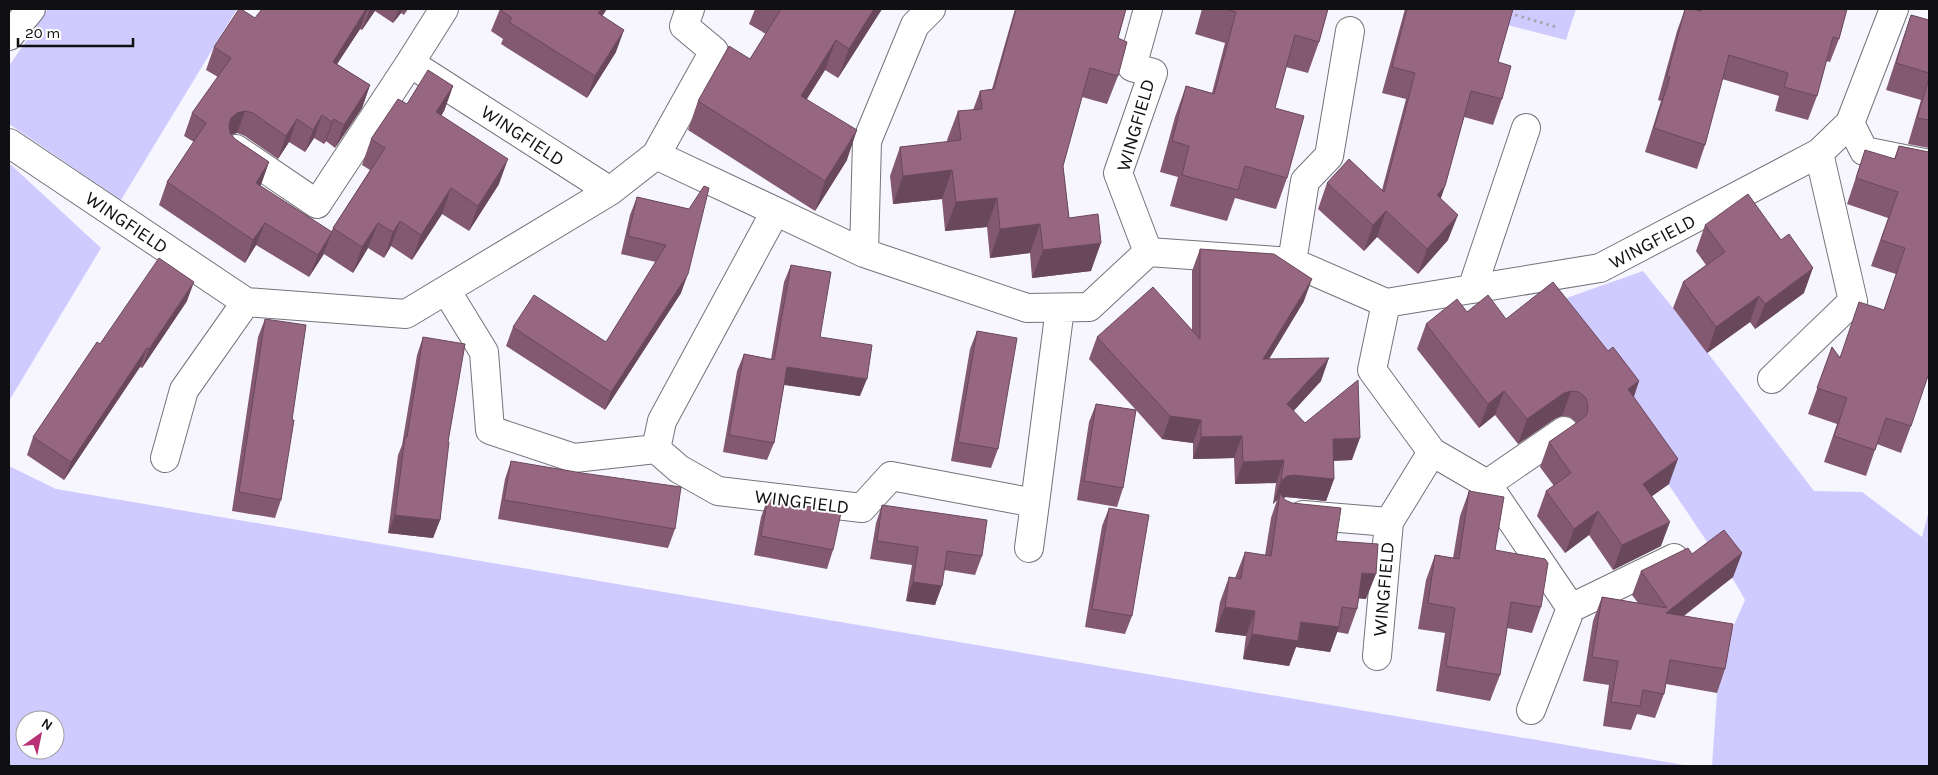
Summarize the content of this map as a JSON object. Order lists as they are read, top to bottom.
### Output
{
  "streets": {
    "street": ["WINGFIELD"]
  },
  "scale_bar": "20 m",
  "north": "top right"
}
